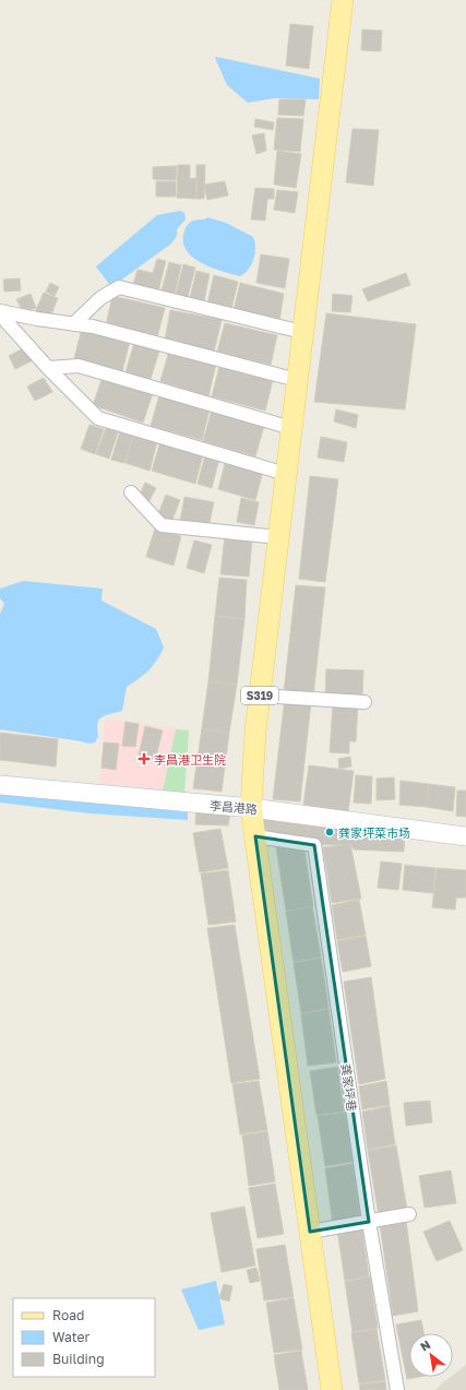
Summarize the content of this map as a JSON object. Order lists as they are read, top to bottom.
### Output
{
  "streets": {
    "main road": ["S319"],
    "street": ["李昌港路", "龚家坪巷"]
  },
  "crossings": [
    ["S319", "李昌港路"],
    ["S319", "龚家坪巷"]
  ],
  "places": {
    "health": ["李昌港卫生院"],
    "other": ["龚家坪菜市场"]
  },
  "legend": ["Road", "Water", "Building"],
  "north": "top left"
}
